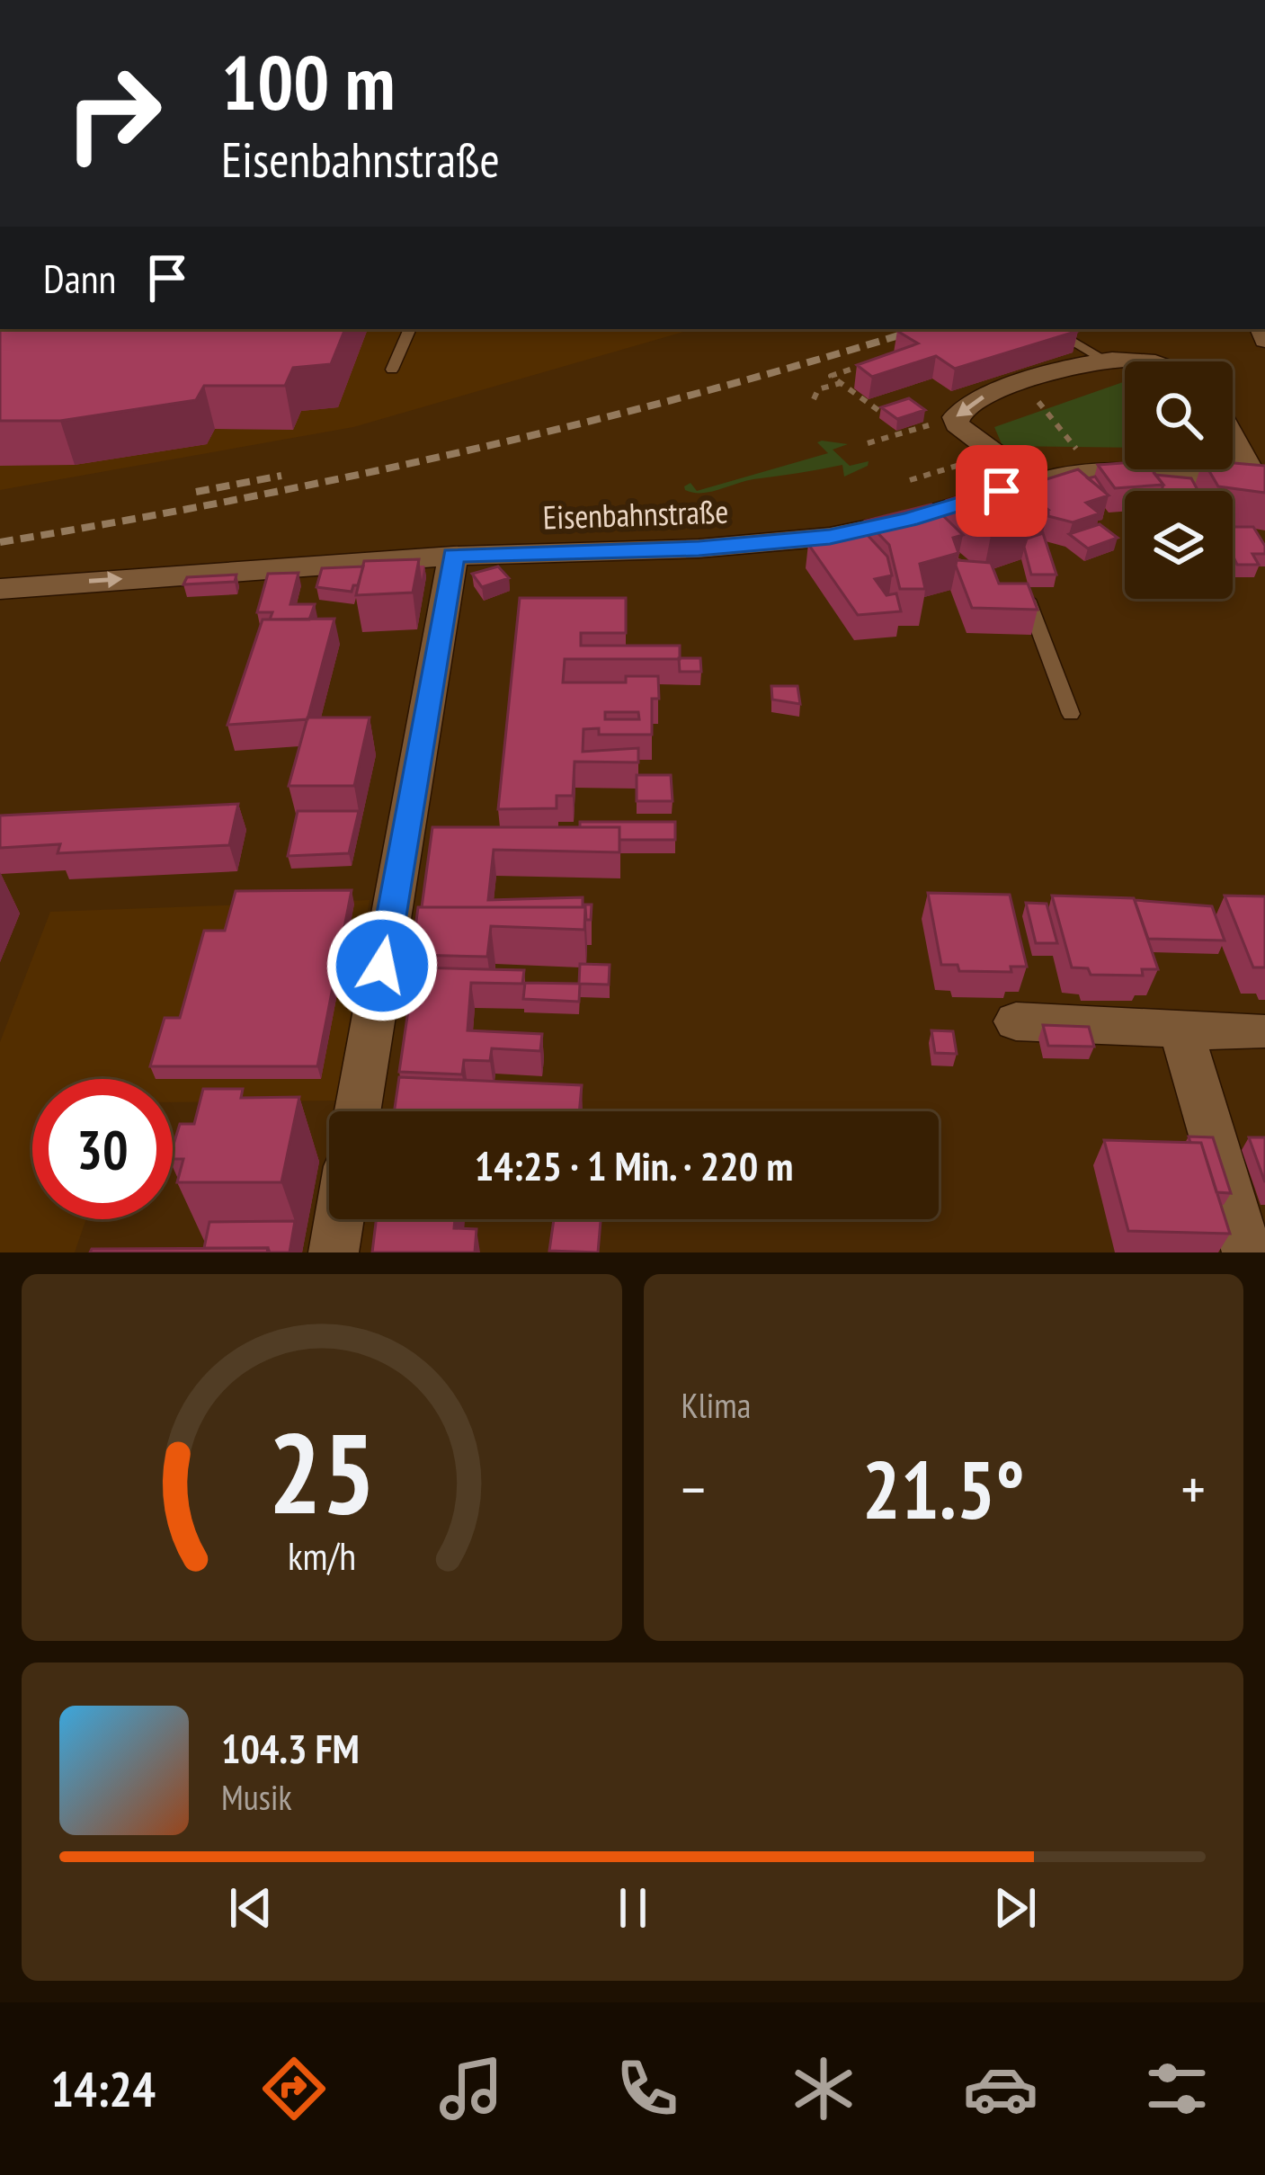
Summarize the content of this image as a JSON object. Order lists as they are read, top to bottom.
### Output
{
  "streets": {
    "street": ["Eisenbahnstraße"]
  },
  "one_way": ["Eisenbahnstraße"],
  "page": {
    "turn": ["100 m", "Eisenbahnstraße"],
    "then": "Dann",
    "limit": "30",
    "trip": "14:25 · 1 Min. · 220 m",
    "tile": "Klima",
    "heat": ["−", "21.5°", "+"],
    "song": ["104.3 FM", "Musik"],
    "tabs": "14:24",
    "gauge": ["25", "km/h"]
  }
}
